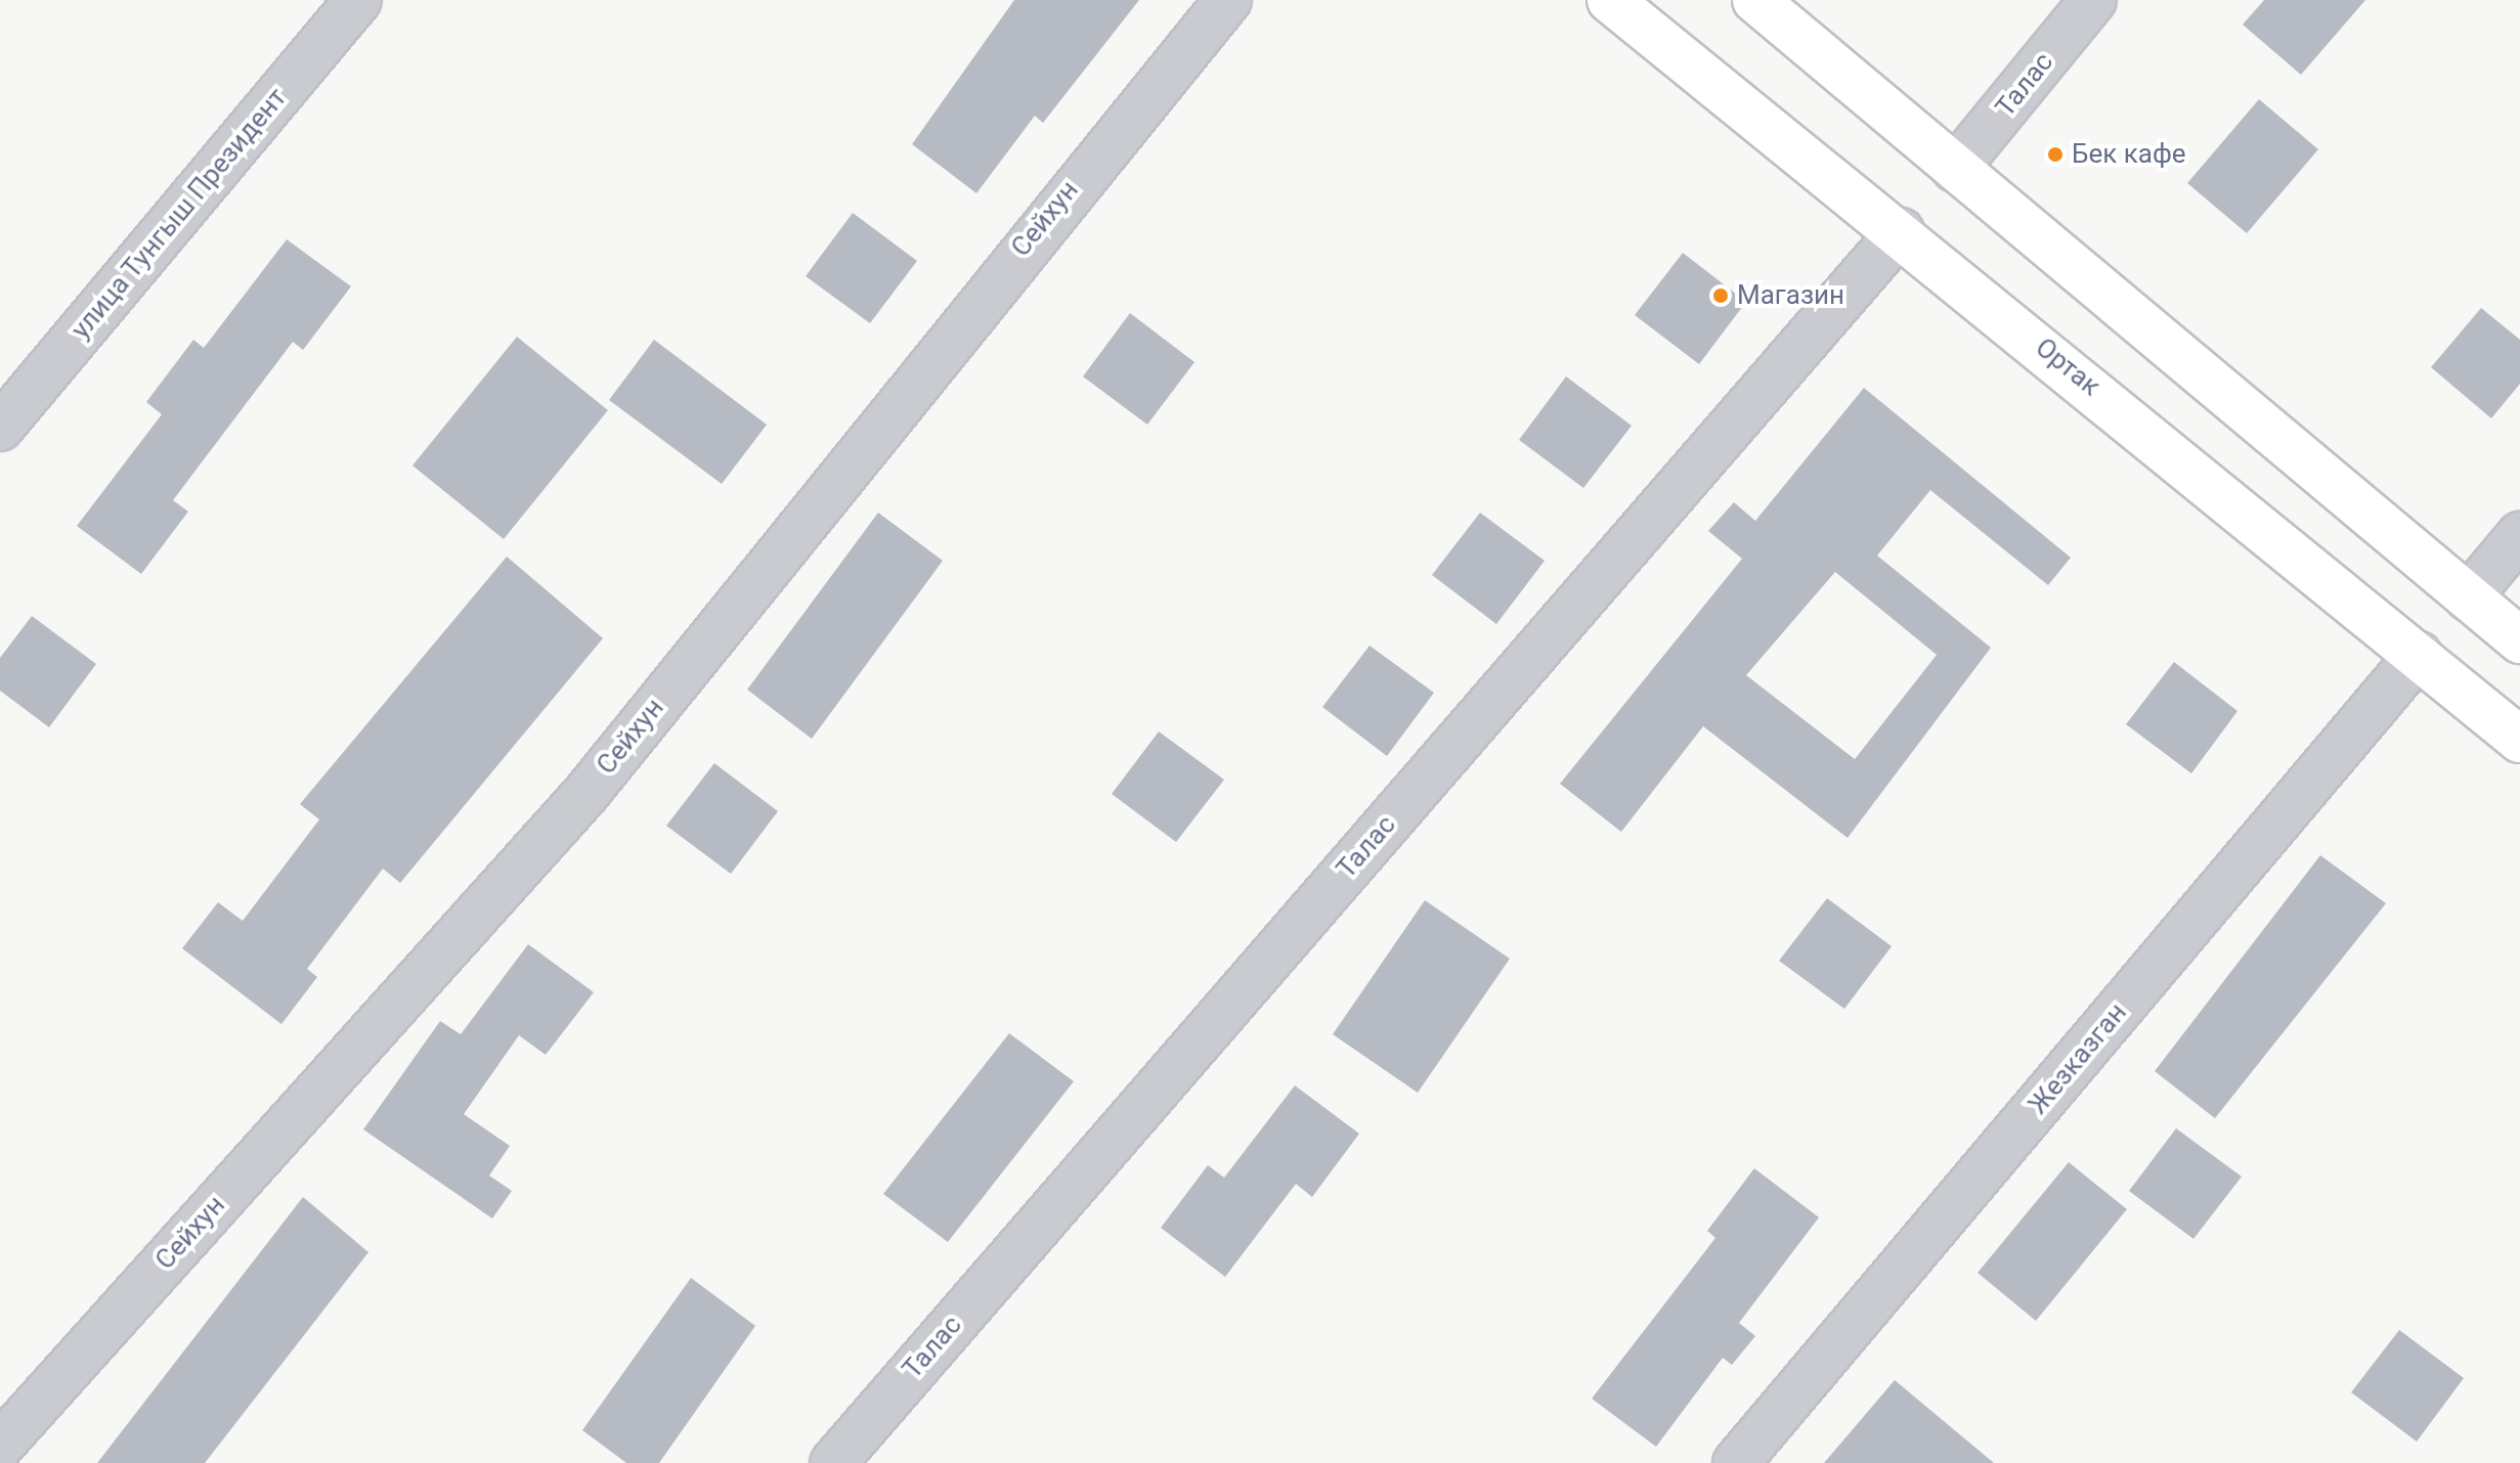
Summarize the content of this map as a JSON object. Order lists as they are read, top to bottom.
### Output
{
  "streets": {
    "street": [
      "Талас",
      "улица Тунгыш Президент",
      "Сейхун",
      "Ортак",
      "Жезказган"
    ]
  },
  "crossings": [
    ["Талас", "Ортак"],
    ["Ортак", "Жезказган"]
  ],
  "places": ["Бек кафе", "Магазин"]
}
